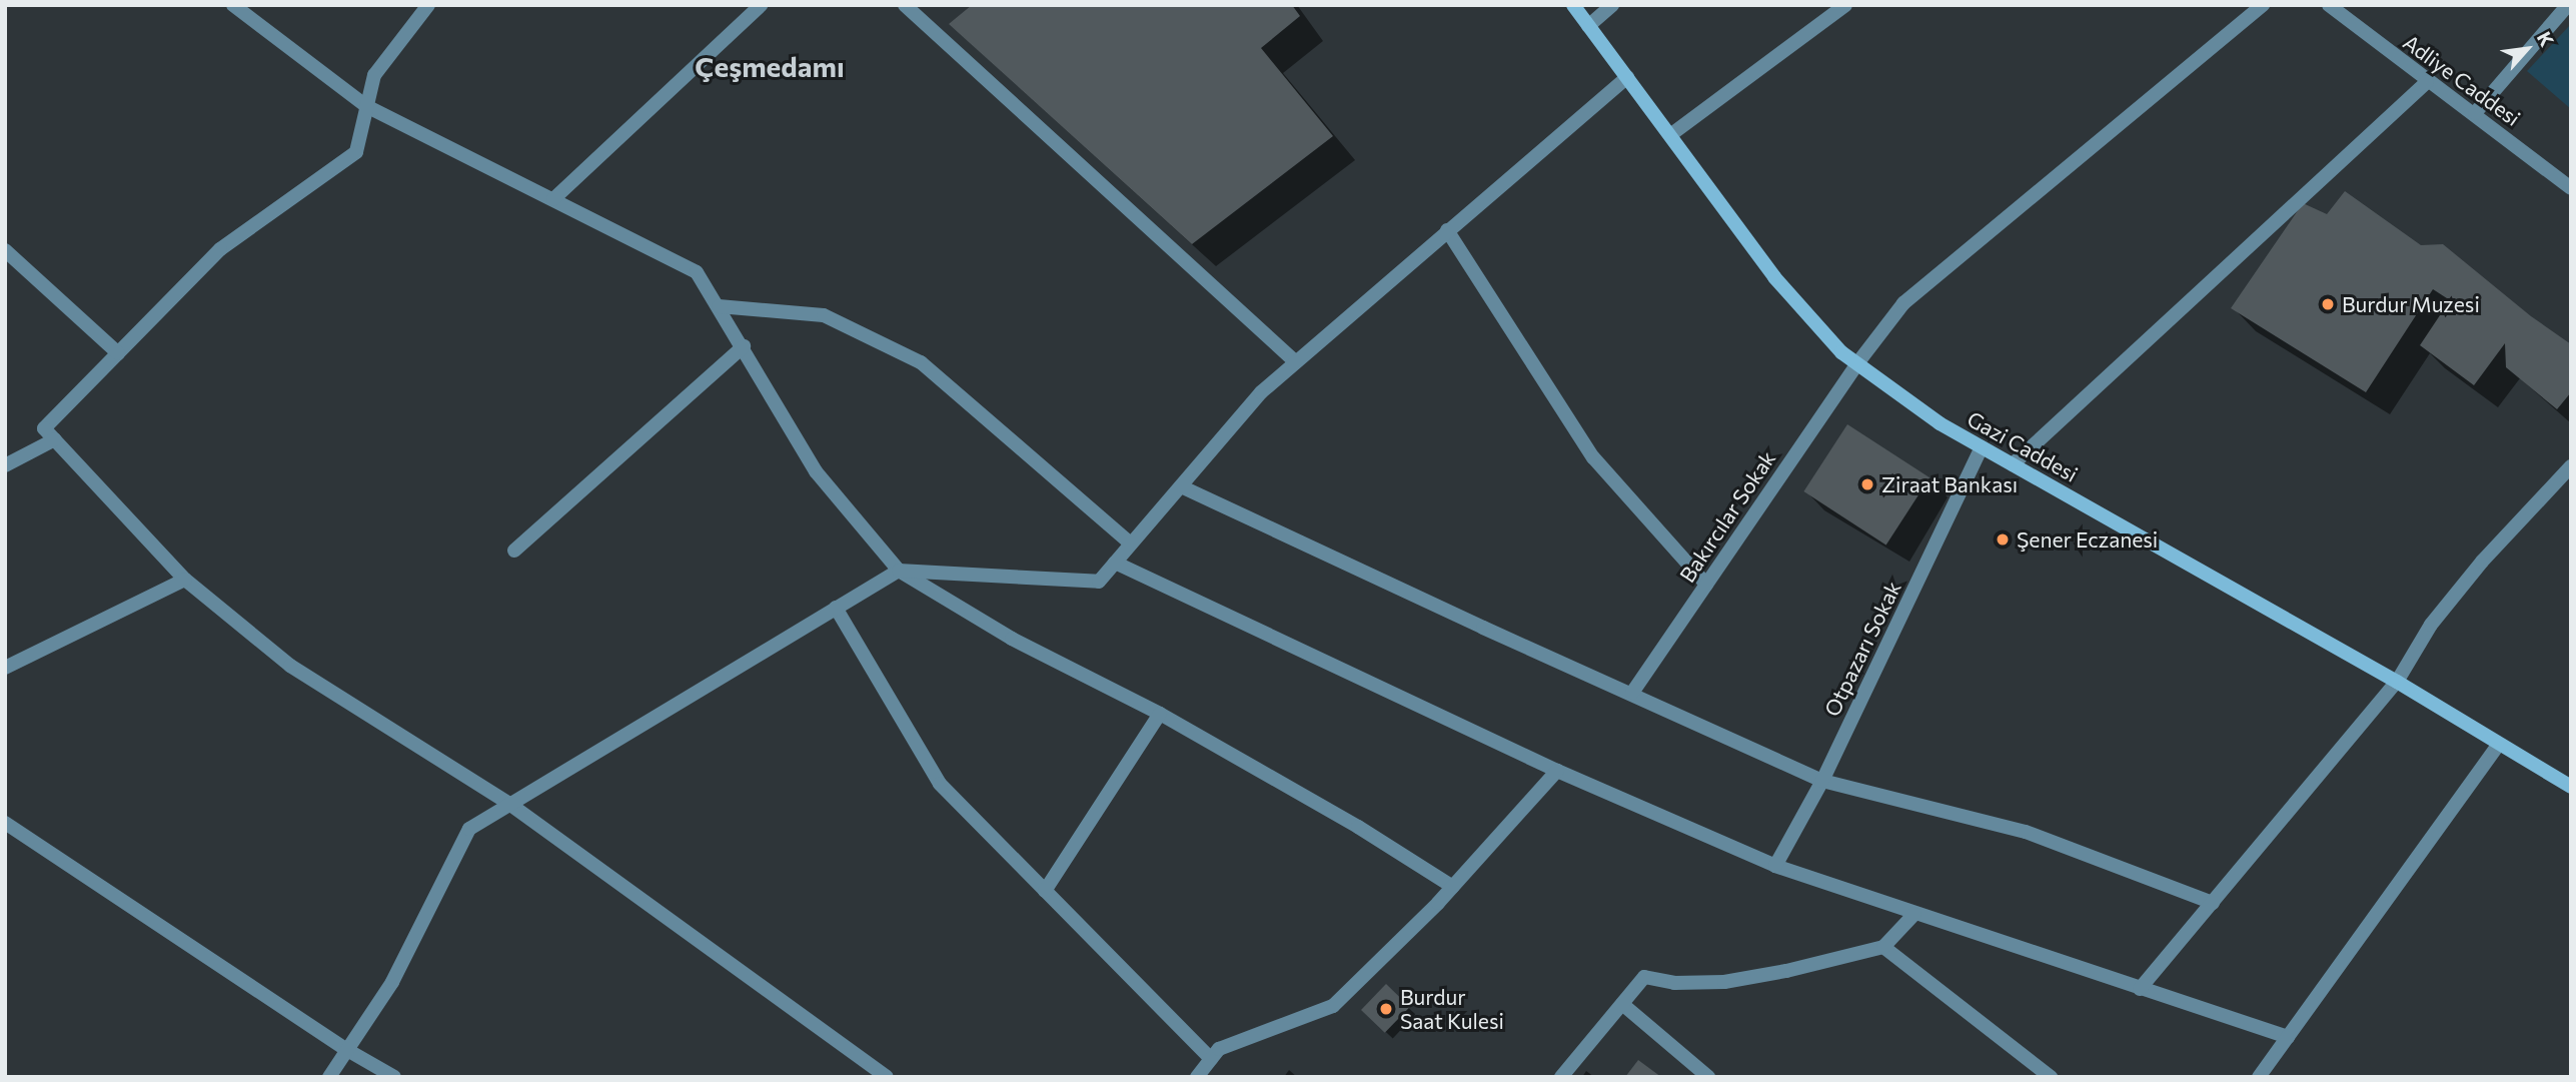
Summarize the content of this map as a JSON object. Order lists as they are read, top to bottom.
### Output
{
  "streets": {
    "main road": ["Gazi Caddesi"],
    "street": ["Adliye Caddesi", "Bakırcılar Sokak", "Otpazarı Sokak"]
  },
  "crossings": [
    ["Gazi Caddesi", "Bakırcılar Sokak"],
    ["Gazi Caddesi", "Otpazarı Sokak"]
  ],
  "districts": ["Çeşmedamı"],
  "places": [
    "Burdur Muzesi",
    "Ziraat Bankası",
    "Şener Eczanesi",
    "Burdur Saat Kulesi"
  ],
  "north": "top right"
}
